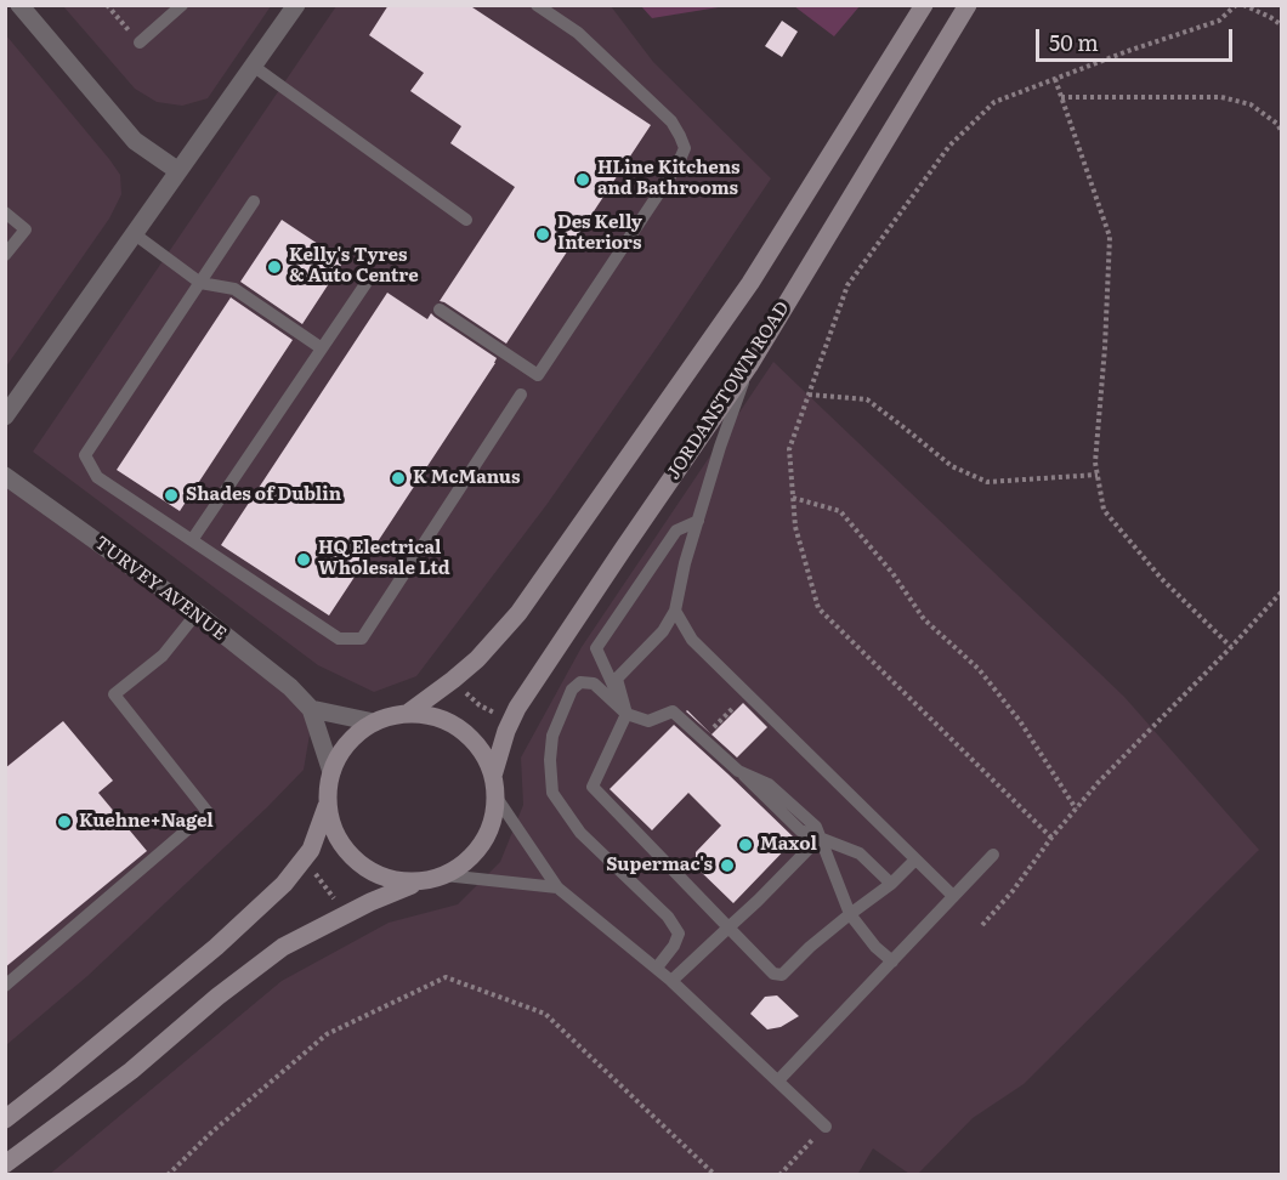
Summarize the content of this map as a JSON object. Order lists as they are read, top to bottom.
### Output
{
  "streets": {
    "main road": ["JORDANSTOWN ROAD"],
    "street": ["TURVEY AVENUE"]
  },
  "crossings": [
    ["JORDANSTOWN ROAD", "TURVEY AVENUE"]
  ],
  "places": [
    "HLine Kitchens and Bathrooms",
    "Des Kelly Interiors",
    "Kelly's Tyres & Auto Centre",
    "K McManus",
    "Shades of Dublin",
    "HQ Electrical Wholesale Ltd",
    "Kuehne+Nagel",
    "Maxol",
    "Supermac's"
  ],
  "scale_bar": "50 m"
}
